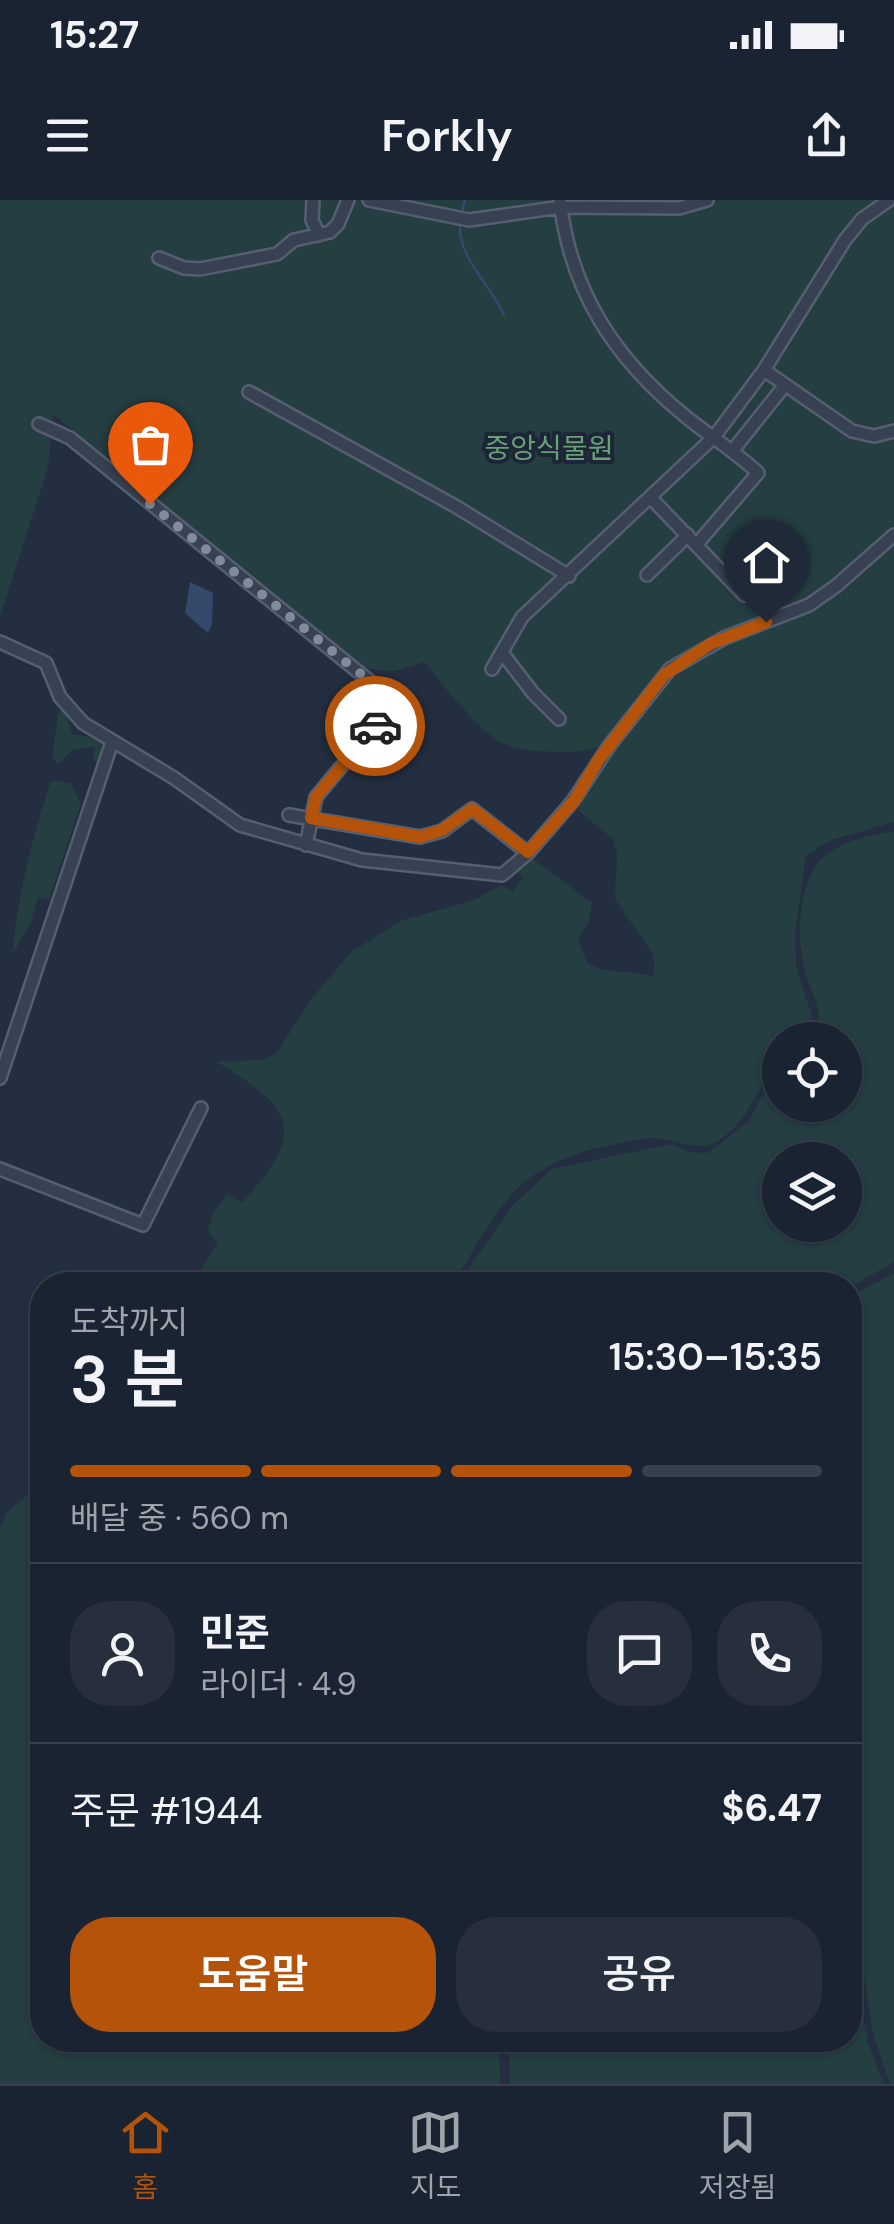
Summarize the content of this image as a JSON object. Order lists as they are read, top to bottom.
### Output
{
  "parks": ["중앙식물원"],
  "page": {
    "status": "15:27",
    "header": "Forkly",
    "heading": ["3 분", "도착까지", "15:30–15:35"],
    "panel": [
      "민준",
      "라이더 · 4.9",
      "주문 #1944",
      "$6.47"
    ],
    "bar": "배달 중 · 560 m",
    "buttons": ["도움말", "공유"],
    "tabs": ["홈", "지도", "저장됨"]
  }
}
